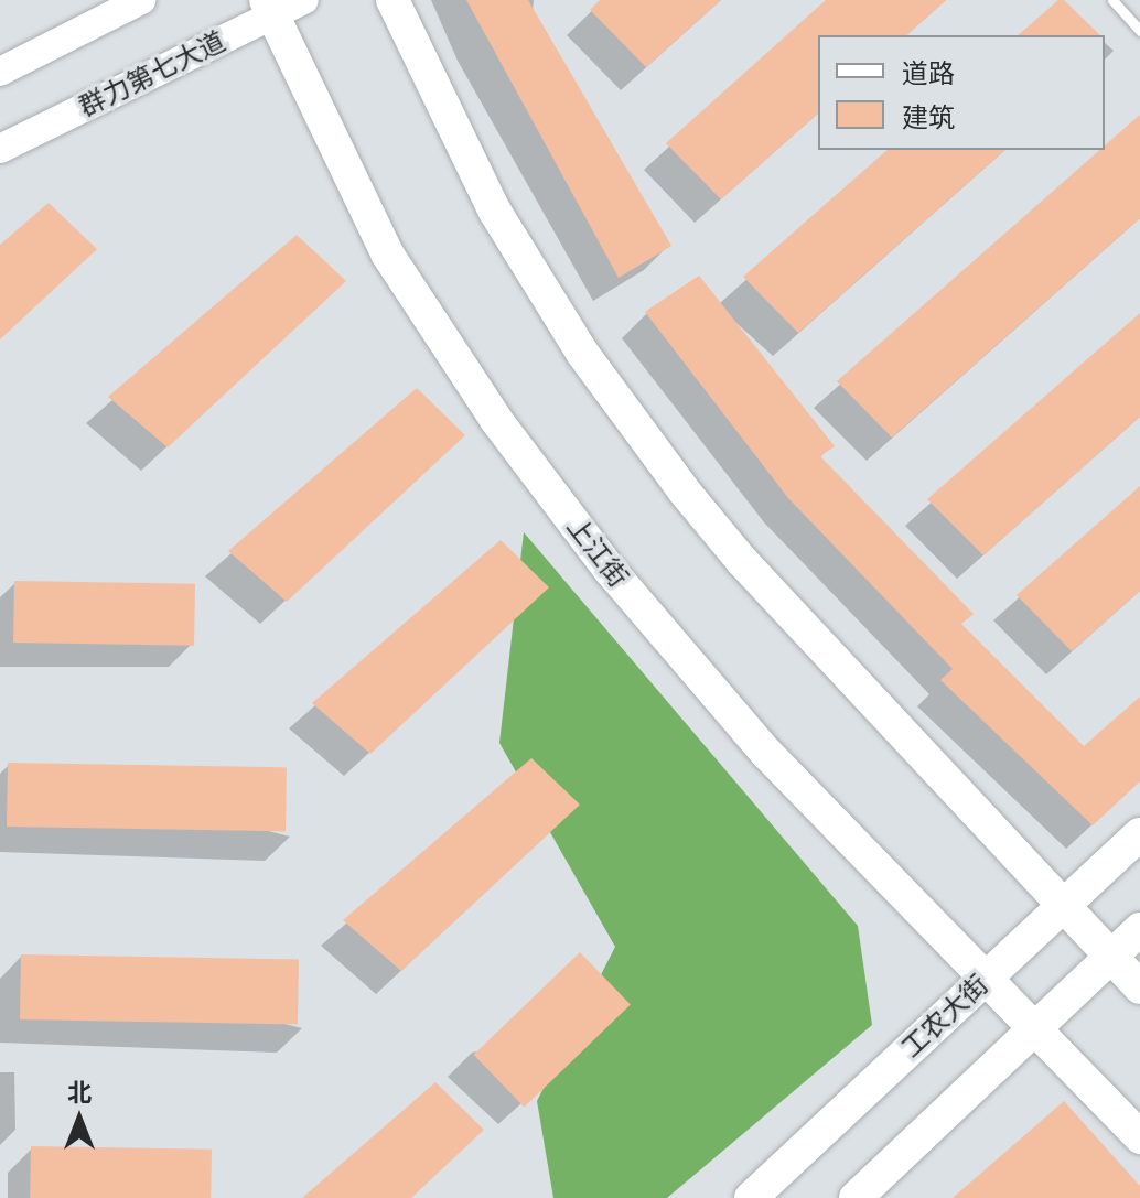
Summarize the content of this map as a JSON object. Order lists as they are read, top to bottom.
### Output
{
  "streets": {
    "main road": ["群力第七大道", "上江街", "工农大街"]
  },
  "crossings": [
    ["群力第七大道", "上江街"],
    ["上江街", "工农大街"]
  ],
  "legend": ["道路", "建筑"],
  "north": "top"
}
